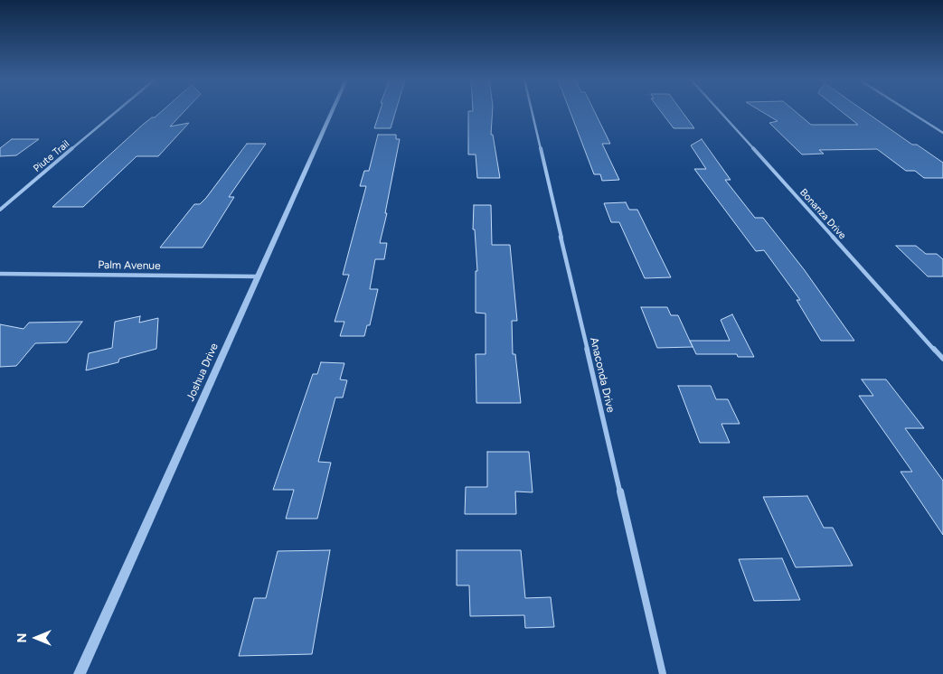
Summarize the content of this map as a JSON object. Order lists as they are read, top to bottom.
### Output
{
  "streets": {
    "street": [
      "Piute Trail",
      "Bonanza Drive",
      "Palm Avenue",
      "Joshua Drive",
      "Anaconda Drive"
    ]
  },
  "crossings": [
    ["Palm Avenue", "Joshua Drive"]
  ],
  "north": "left"
}
